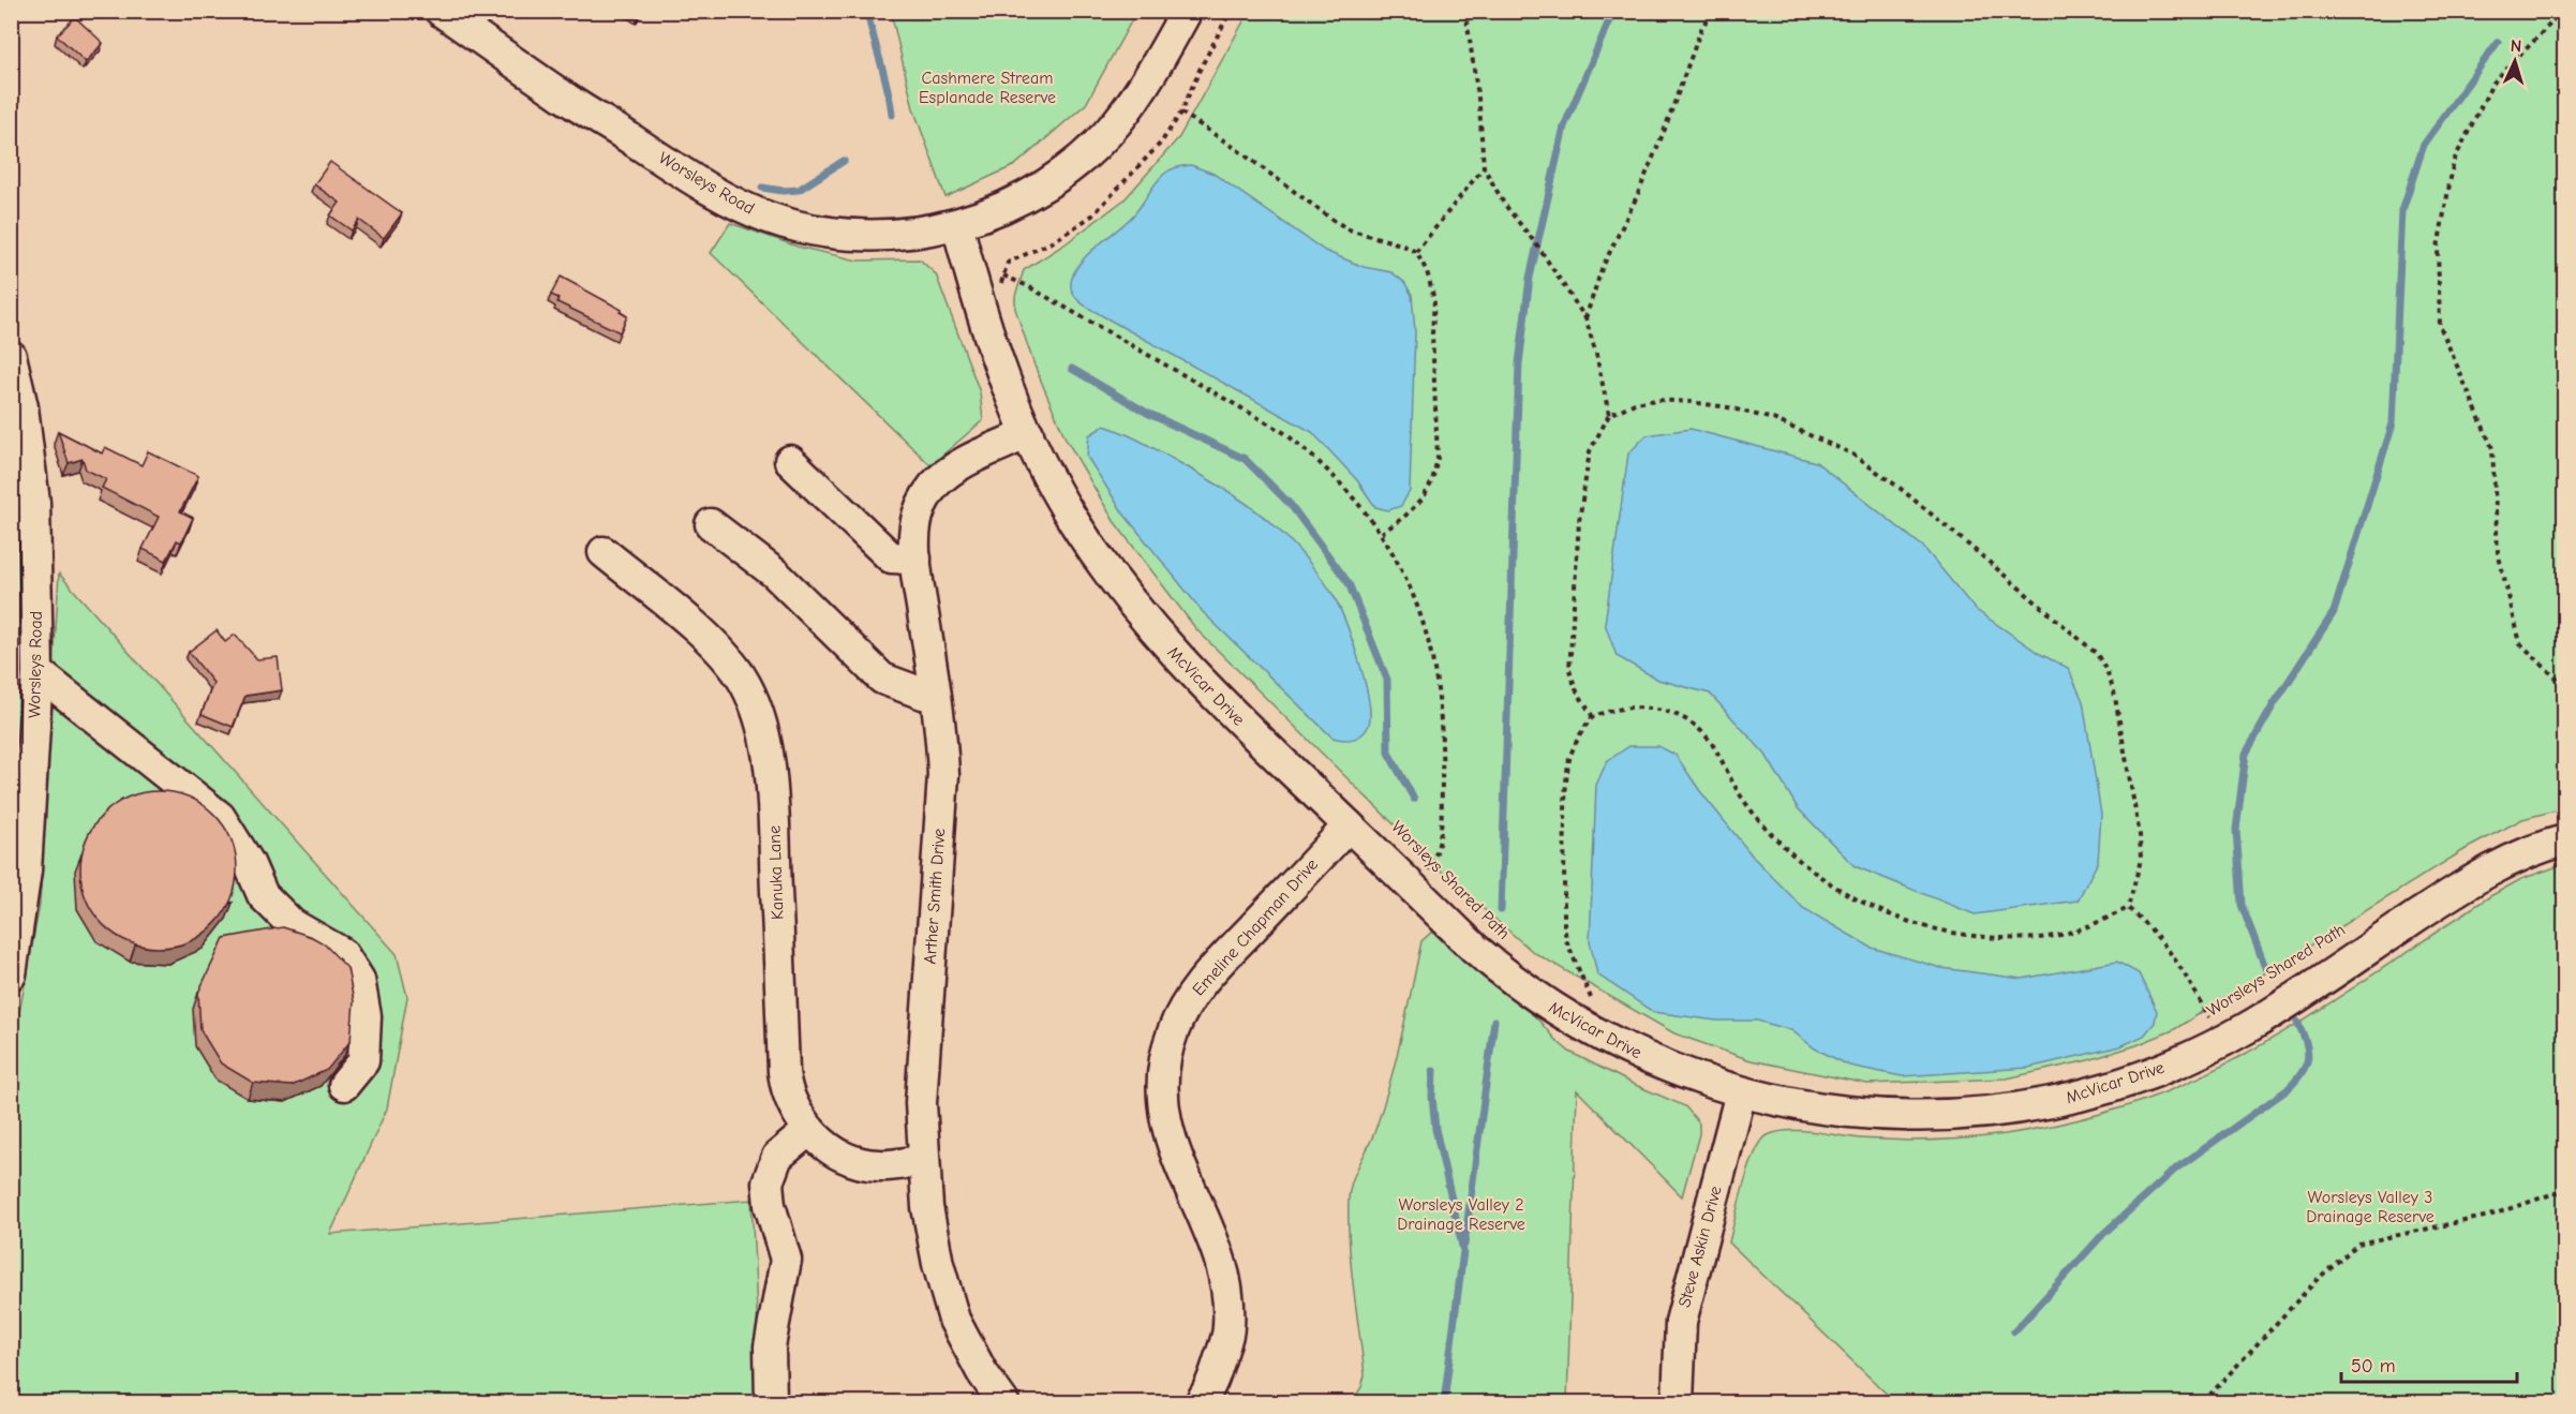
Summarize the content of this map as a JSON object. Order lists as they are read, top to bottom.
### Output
{
  "streets": {
    "street": [
      "Worsleys Road",
      "McVicar Drive",
      "Kanuka Lane",
      "Arther Smith Drive",
      "Emeline Chapman Drive",
      "Steve Askin Drive"
    ],
    "path": ["Worsleys Shared Path"]
  },
  "crossings": [
    ["Worsleys Road", "McVicar Drive"],
    ["McVicar Drive", "Arther Smith Drive"],
    ["McVicar Drive", "Emeline Chapman Drive"],
    ["McVicar Drive", "Steve Askin Drive"],
    ["Kanuka Lane", "Arther Smith Drive"]
  ],
  "parks": ["Cashmere Stream Esplanade Reserve", "Worsleys Valley 3 Drainage Reserve", "Worsleys Valley 2 Drainage Reserve"],
  "scale_bar": "50 m",
  "north": "top"
}
